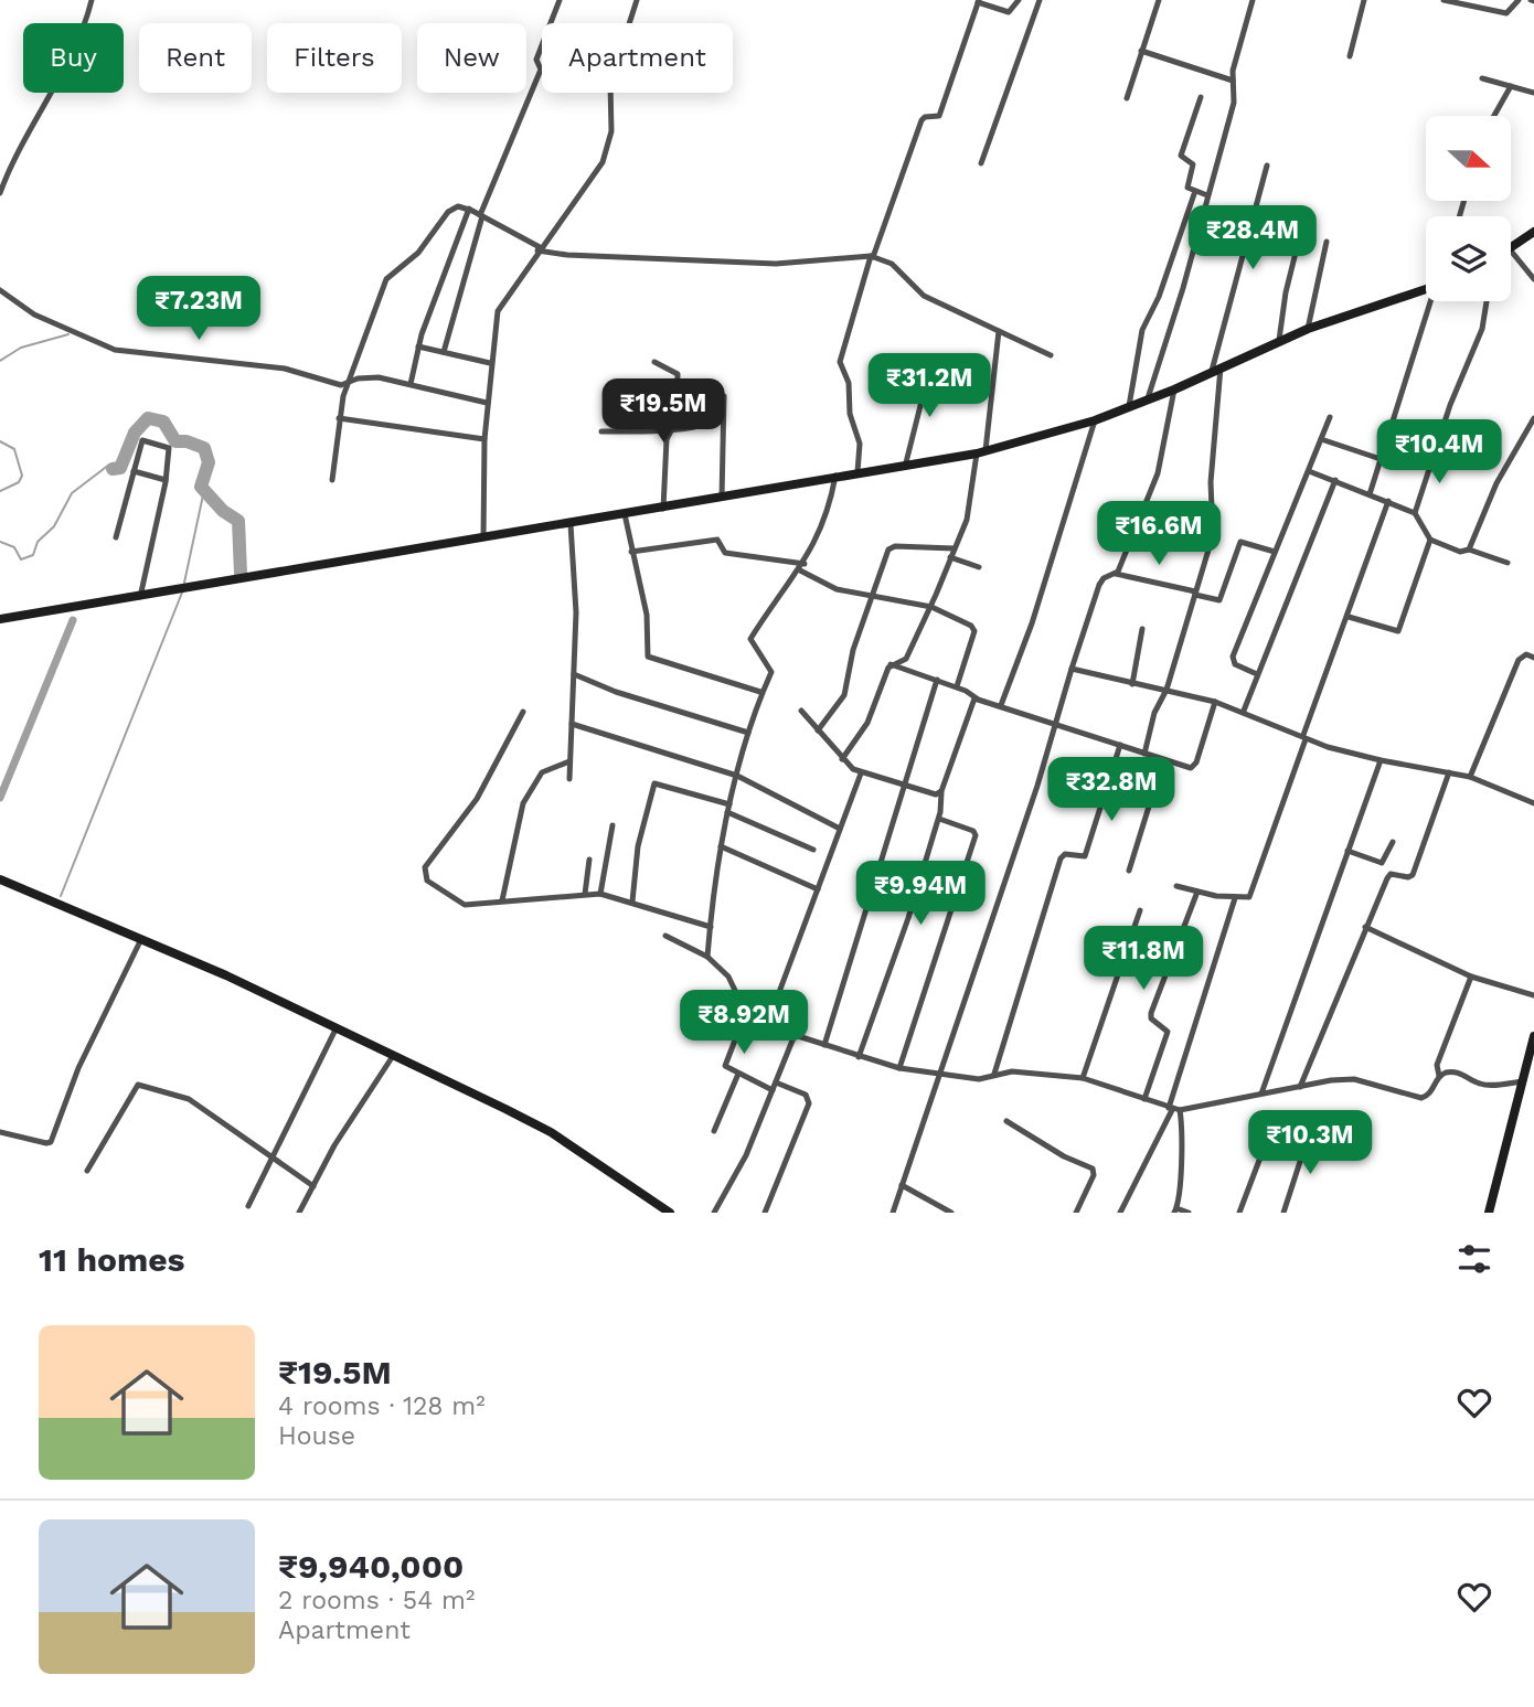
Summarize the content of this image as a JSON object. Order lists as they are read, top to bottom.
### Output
{
  "north": "right",
  "page": {
    "chip": [
      "Buy",
      "Rent",
      "Filters",
      "New",
      "Apartment"
    ],
    "price": [
      "₹28.4M",
      "₹7.23M",
      "₹31.2M",
      "₹19.5M",
      "₹10.4M",
      "₹16.6M",
      "₹32.8M",
      "₹9.94M",
      "₹11.8M",
      "₹8.92M",
      "₹10.3M"
    ],
    "heading": "11 homes",
    "list": [
      {
        "name": "₹19.5M",
        "note": "4 rooms · 128 m² · House"
      },
      {
        "name": "₹9,940,000",
        "note": "2 rooms · 54 m² · Apartment"
      }
    ]
  }
}
